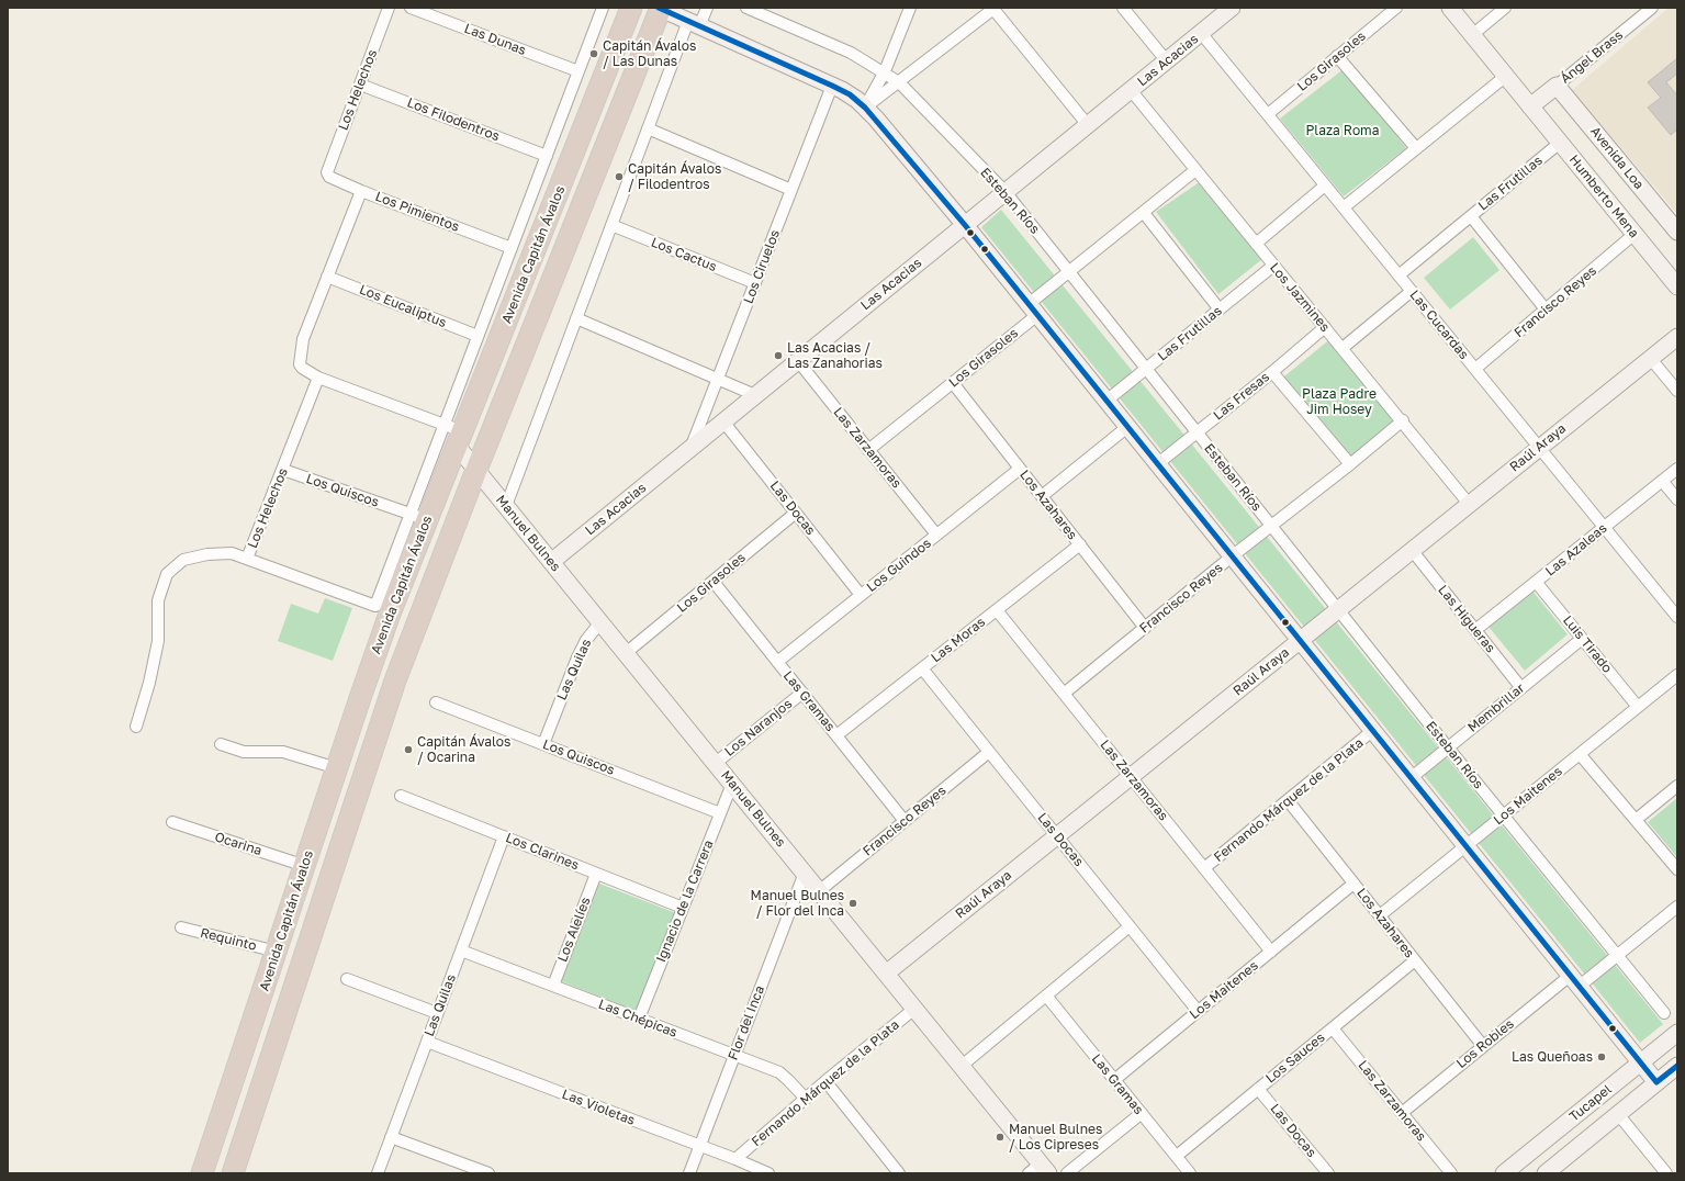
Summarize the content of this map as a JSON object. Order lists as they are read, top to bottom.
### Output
{
  "streets": {
    "highway": ["Avenida Capitán Ávalos"],
    "street": [
      "Las Dunas",
      "Ángel Brass",
      "Las Acacias",
      "Los Girasoles",
      "Los Helechos",
      "Los Filodentros",
      "Avenida Loa",
      "Las Frutillas",
      "Humberto Mena",
      "Esteban Ríos",
      "Los Pimientos",
      "Los Cactus",
      "Los Ciruelos",
      "Los Jazmines",
      "Francisco Reyes",
      "Los Eucaliptus",
      "Las Cucardas",
      "Las Fresas",
      "Las Zarzamoras",
      "Raúl Araya",
      "Los Quiscos",
      "Los Azahares",
      "Las Docas",
      "Manuel Bulnes",
      "Las Azaleas",
      "Los Guindos",
      "Las Higueras",
      "Las Moras",
      "Luis Tirado",
      "Las Quilas",
      "Las Gramas",
      "Membrillar",
      "Los Naranjos",
      "Los Maitenes",
      "Fernando Márquez de la Plata",
      "Ocarina",
      "Los Clarines",
      "Ignacio de la Carrera",
      "Los Alelíes",
      "Requinto",
      "Las Chépicas",
      "Flor del Inca",
      "Los Robles",
      "Los Sauces",
      "Tucapel",
      "Las Violetas"
    ]
  },
  "crossings": [
    ["Las Dunas", "Avenida Capitán Ávalos"],
    ["Ángel Brass", "Avenida Loa"],
    ["Ángel Brass", "Humberto Mena"],
    ["Las Acacias", "Esteban Ríos"],
    ["Las Acacias", "Los Ciruelos"],
    ["Las Acacias", "Los Jazmines"],
    ["Las Acacias", "Las Cucardas"],
    ["Las Acacias", "Las Zarzamoras"],
    ["Las Acacias", "Las Docas"],
    ["Las Acacias", "Manuel Bulnes"],
    ["Los Girasoles", "Esteban Ríos"],
    ["Los Girasoles", "Los Jazmines"],
    ["Los Girasoles", "Las Cucardas"],
    ["Los Girasoles", "Las Zarzamoras"],
    ["Los Girasoles", "Los Azahares"],
    ["Los Girasoles", "Las Docas"],
    ["Los Girasoles", "Manuel Bulnes"],
    ["Los Girasoles", "Las Gramas"],
    ["Los Helechos", "Los Filodentros"],
    ["Los Helechos", "Los Pimientos"],
    ["Los Helechos", "Avenida Capitán Ávalos"],
    ["Los Helechos", "Los Quiscos"],
    ["Los Filodentros", "Avenida Capitán Ávalos"],
    ["Las Frutillas", "Humberto Mena"],
    ["Las Frutillas", "Esteban Ríos"],
    ["Las Frutillas", "Los Jazmines"],
    ["Las Frutillas", "Las Cucardas"],
    ["Humberto Mena", "Francisco Reyes"],
    ["Esteban Ríos", "Francisco Reyes"],
    ["Esteban Ríos", "Las Fresas"],
    ["Esteban Ríos", "Raúl Araya"],
    ["Esteban Ríos", "Membrillar"],
    ["Esteban Ríos", "Los Maitenes"],
    ["Esteban Ríos", "Los Robles"],
    ["Los Pimientos", "Avenida Capitán Ávalos"],
    ["Avenida Capitán Ávalos", "Los Eucaliptus"],
    ["Avenida Capitán Ávalos", "Los Quiscos"],
    ["Avenida Capitán Ávalos", "Manuel Bulnes"],
    ["Avenida Capitán Ávalos", "Ocarina"],
    ["Avenida Capitán Ávalos", "Requinto"],
    ["Los Cactus", "Los Ciruelos"],
    ["Los Jazmines", "Francisco Reyes"],
    ["Los Jazmines", "Las Fresas"],
    ["Los Jazmines", "Raúl Araya"],
    ["Francisco Reyes", "Las Cucardas"],
    ["Francisco Reyes", "Las Zarzamoras"],
    ["Francisco Reyes", "Los Azahares"],
    ["Francisco Reyes", "Las Docas"],
    ["Francisco Reyes", "Manuel Bulnes"],
    ["Francisco Reyes", "Las Gramas"],
    ["Las Cucardas", "Raúl Araya"],
    ["Las Cucardas", "Las Azaleas"],
    ["Las Zarzamoras", "Raúl Araya"],
    ["Las Zarzamoras", "Los Guindos"],
    ["Las Zarzamoras", "Las Moras"],
    ["Las Zarzamoras", "Los Maitenes"],
    ["Las Zarzamoras", "Fernando Márquez de la Plata"],
    ["Las Zarzamoras", "Los Robles"],
    ["Las Zarzamoras", "Los Sauces"],
    ["Raúl Araya", "Las Docas"],
    ["Raúl Araya", "Manuel Bulnes"],
    ["Raúl Araya", "Las Higueras"],
    ["Los Quiscos", "Las Quilas"],
    ["Los Quiscos", "Ignacio de la Carrera"],
    ["Los Azahares", "Los Guindos"],
    ["Los Azahares", "Las Moras"],
    ["Los Azahares", "Los Maitenes"],
    ["Los Azahares", "Fernando Márquez de la Plata"],
    ["Los Azahares", "Los Robles"],
    ["Los Azahares", "Los Sauces"],
    ["Las Docas", "Los Guindos"],
    ["Las Docas", "Las Moras"],
    ["Las Docas", "Los Maitenes"],
    ["Las Docas", "Los Sauces"],
    ["Manuel Bulnes", "Las Quilas"],
    ["Manuel Bulnes", "Los Naranjos"],
    ["Manuel Bulnes", "Fernando Márquez de la Plata"],
    ["Manuel Bulnes", "Ignacio de la Carrera"],
    ["Manuel Bulnes", "Flor del Inca"],
    ["Las Azaleas", "Las Higueras"],
    ["Las Azaleas", "Luis Tirado"],
    ["Los Guindos", "Las Gramas"],
    ["Las Higueras", "Membrillar"],
    ["Las Moras", "Las Gramas"],
    ["Luis Tirado", "Membrillar"],
    ["Luis Tirado", "Los Maitenes"],
    ["Las Quilas", "Los Clarines"],
    ["Las Quilas", "Las Chépicas"],
    ["Las Quilas", "Las Violetas"],
    ["Las Gramas", "Los Naranjos"],
    ["Las Gramas", "Los Maitenes"],
    ["Las Gramas", "Los Sauces"],
    ["Fernando Márquez de la Plata", "Las Chépicas"],
    ["Fernando Márquez de la Plata", "Las Violetas"],
    ["Los Clarines", "Ignacio de la Carrera"],
    ["Los Clarines", "Los Alelíes"],
    ["Ignacio de la Carrera", "Las Chépicas"],
    ["Los Alelíes", "Las Chépicas"],
    ["Las Chépicas", "Flor del Inca"],
    ["Flor del Inca", "Las Violetas"]
  ],
  "parks": ["Plaza Roma", "Plaza Padre Jim Hosey"],
  "places": [
    "Capitán Ávalos / Las Dunas",
    "Capitán Ávalos / Filodentros",
    "Las Acacias / Las Zanahorias",
    "Capitán Ávalos / Ocarina",
    "Manuel Bulnes / Flor del Inca",
    "Las Queñoas",
    "Manuel Bulnes / Los Cipreses"
  ]
}
